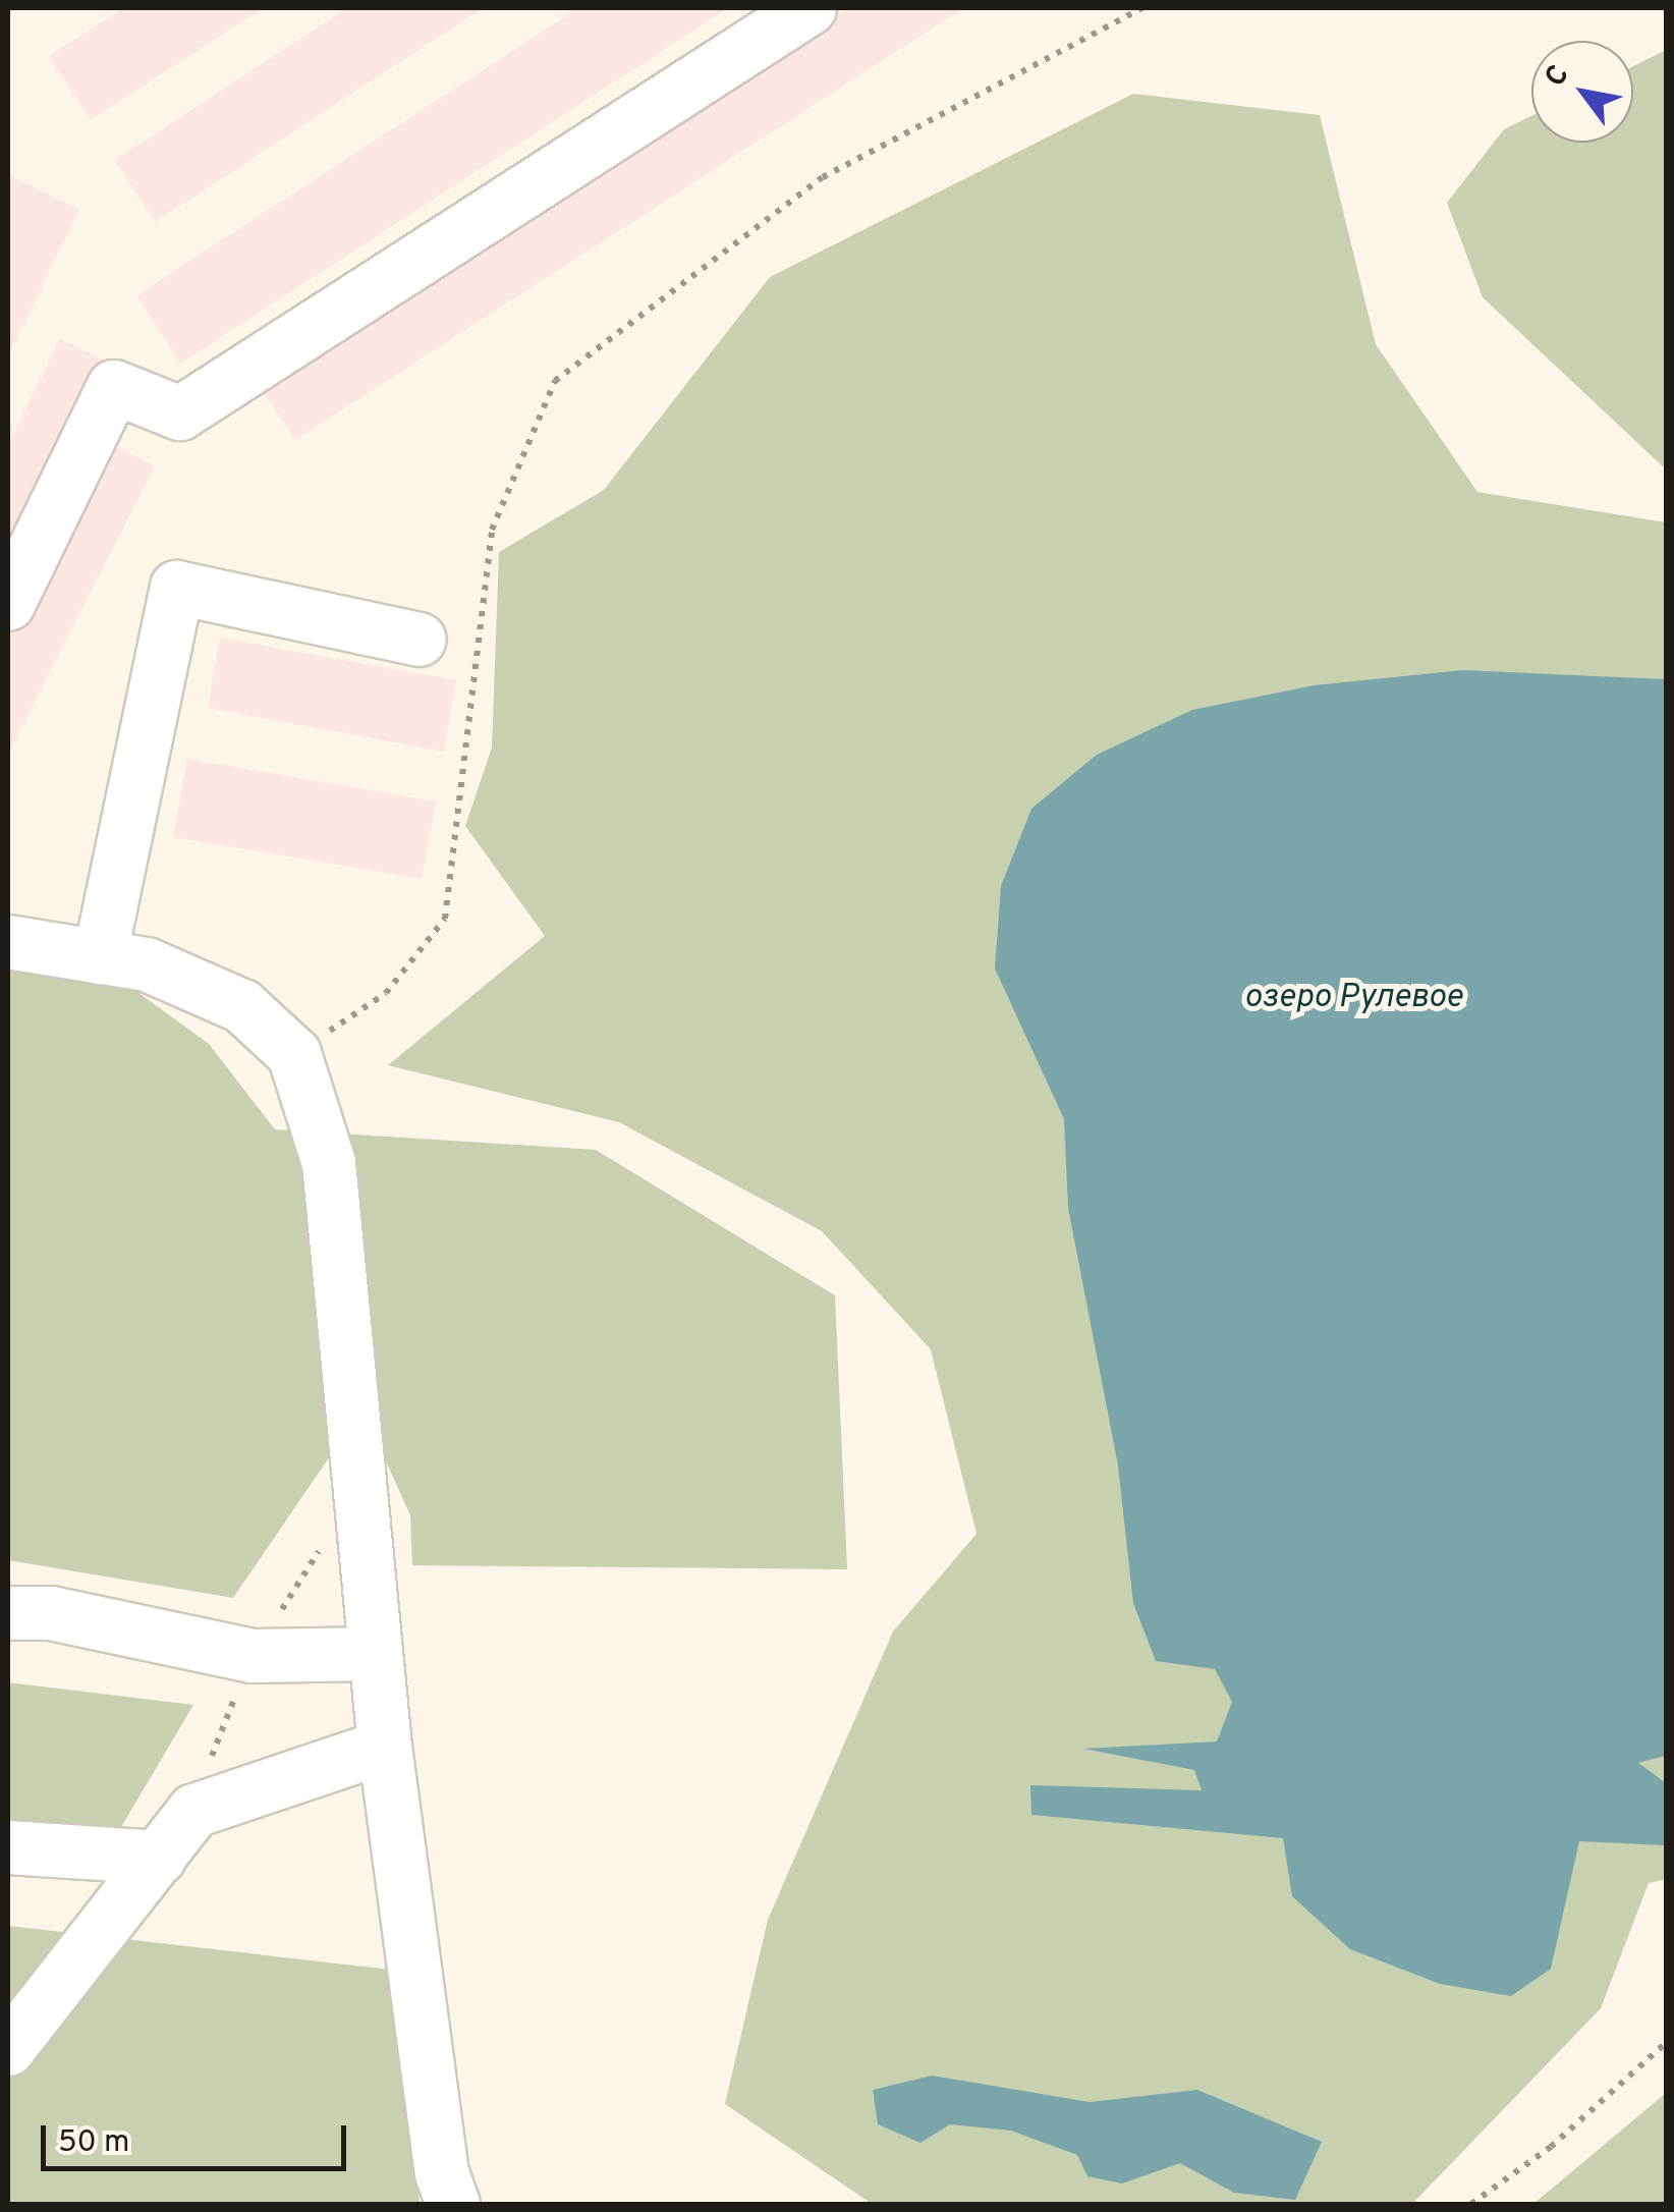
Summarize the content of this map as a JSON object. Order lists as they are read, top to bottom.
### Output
{
  "water": ["озеро Рулевое"],
  "scale_bar": "50 m",
  "north": "top left"
}
